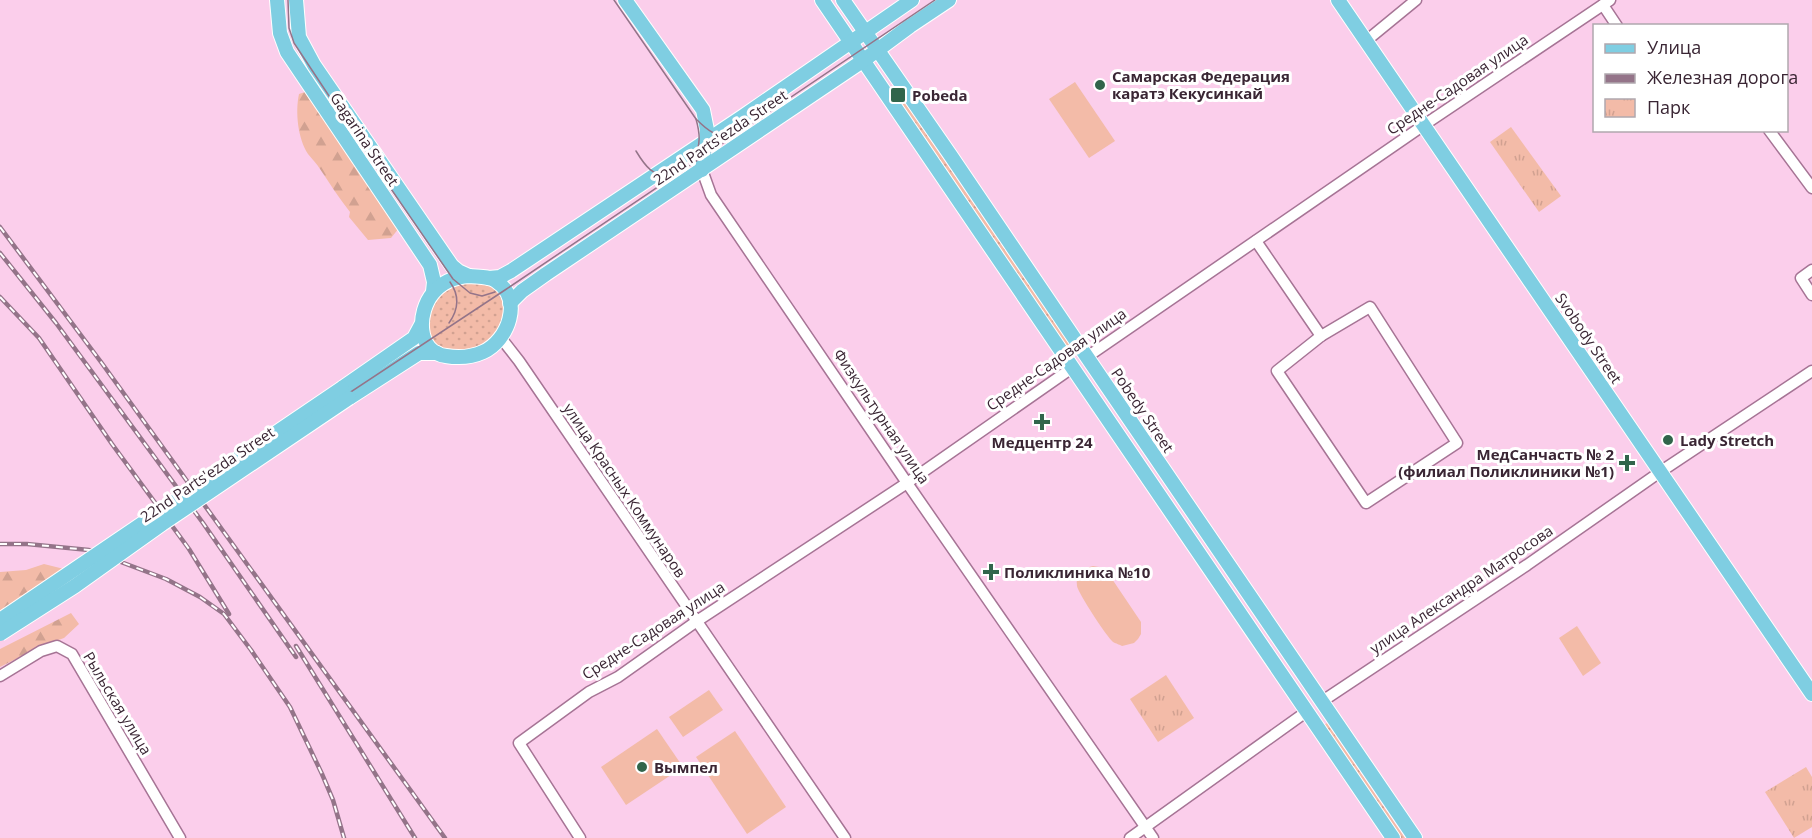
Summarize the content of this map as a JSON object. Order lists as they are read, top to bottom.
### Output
{
  "streets": {
    "main road": [
      "Средне-Садовая улица",
      "22nd Parts'ezda Street",
      "Gagarina Street",
      "Svobody Street",
      "Pobedy Street",
      "Физкультурная улица",
      "улица Александра Матросова"
    ],
    "street": ["улица Красных Коммунаров", "Рыльская улица"]
  },
  "crossings": [
    ["Средне-Садовая улица", "Svobody Street"],
    ["Средне-Садовая улица", "Pobedy Street"],
    ["Средне-Садовая улица", "Физкультурная улица"],
    ["Средне-Садовая улица", "улица Красных Коммунаров"],
    ["22nd Parts'ezda Street", "Gagarina Street"],
    ["22nd Parts'ezda Street", "Pobedy Street"],
    ["22nd Parts'ezda Street", "Физкультурная улица"],
    ["22nd Parts'ezda Street", "улица Красных Коммунаров"],
    ["Gagarina Street", "улица Красных Коммунаров"],
    ["Svobody Street", "улица Александра Матросова"],
    ["Pobedy Street", "улица Александра Матросова"],
    ["Физкультурная улица", "улица Александра Матросова"]
  ],
  "places": {
    "other": ["Самарская Федерация каратэ Кекусинкай", "Lady Stretch", "Вымпел"],
    "transit": ["Pobeda"],
    "health": ["Медцентр 24", "МедСанчасть № 2 (филиал Поликлиники №1)", "Поликлиника №10"]
  },
  "legend": ["Улица", "Железная дорога", "Парк"]
}
